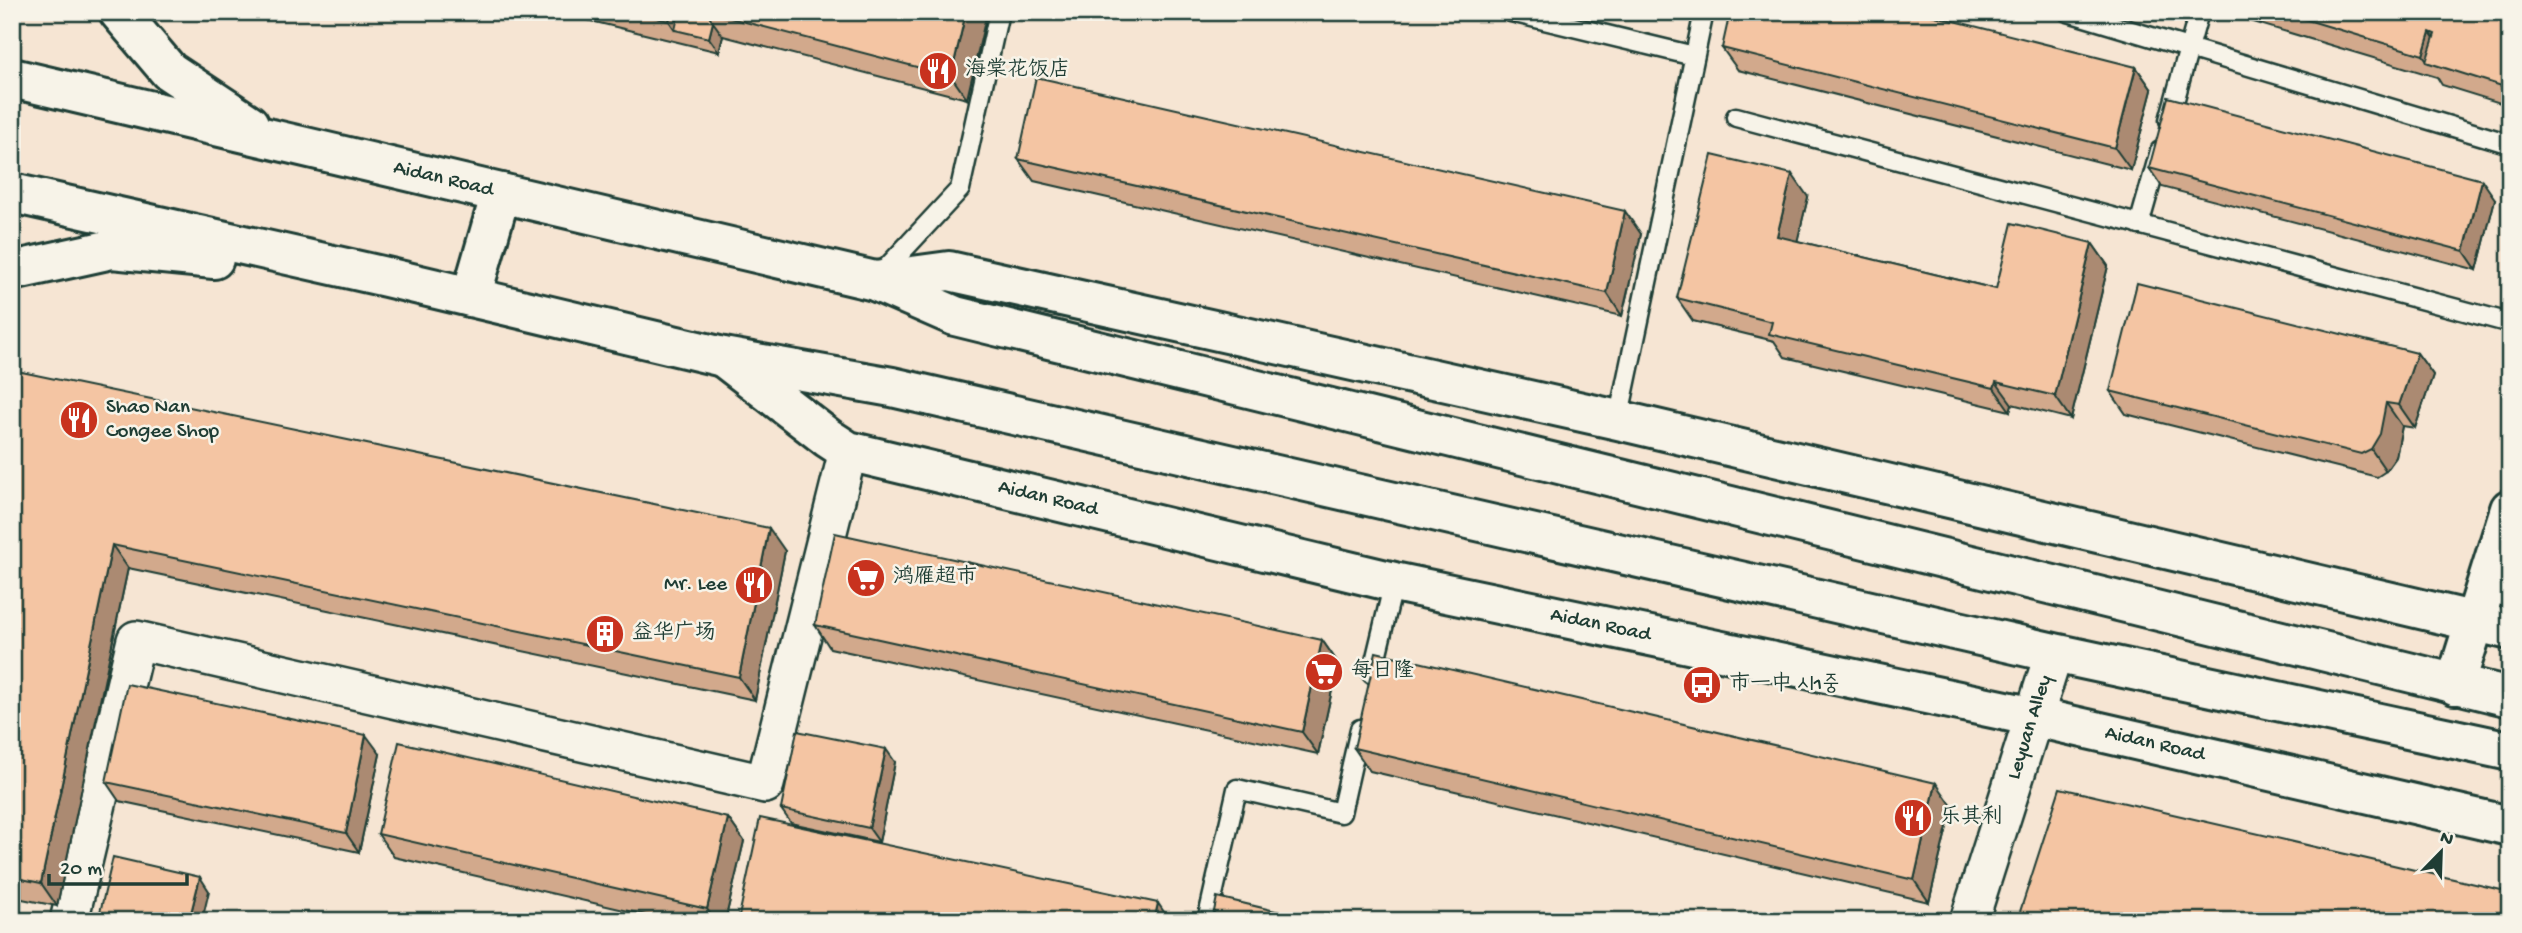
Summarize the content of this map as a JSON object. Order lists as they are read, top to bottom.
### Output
{
  "streets": {
    "main road": ["Aidan Road"],
    "street": ["Leyuan Alley"]
  },
  "crossings": [
    ["Aidan Road", "Leyuan Alley"]
  ],
  "places": {
    "restaurant": [
      "海棠花饭店",
      "Shao Nan Congee Shop",
      "Mr. Lee",
      "乐其利"
    ],
    "supermarket": ["鸿雁超市", "每日隆"],
    "building": ["益华广场"],
    "bus stop": ["市一中 시1중"]
  },
  "scale_bar": "20 m",
  "north": "top right"
}
